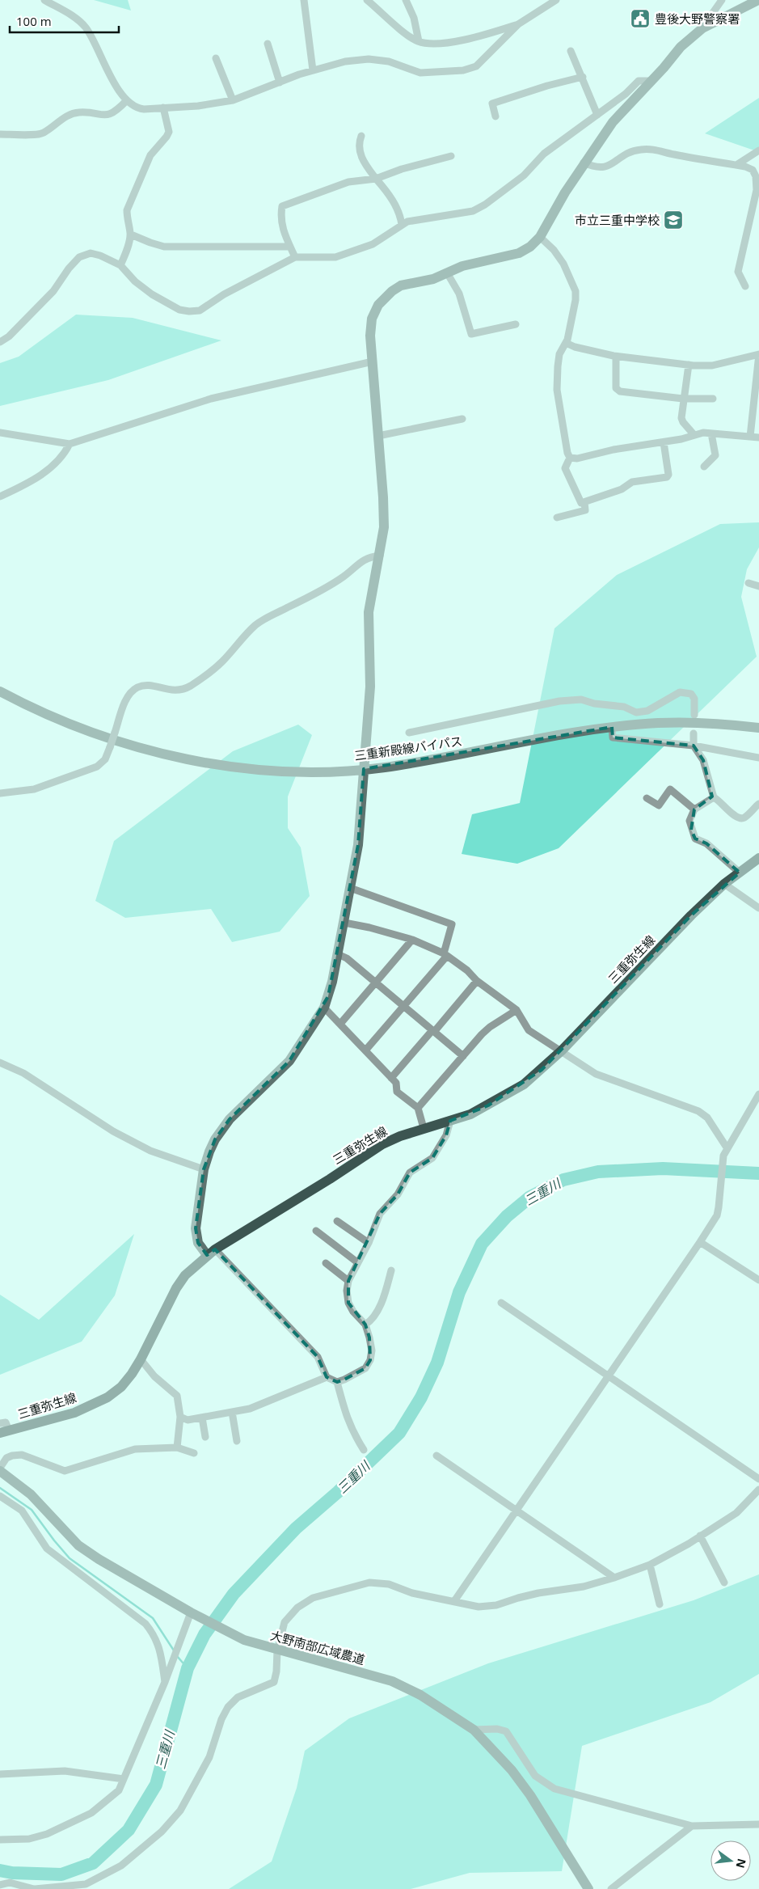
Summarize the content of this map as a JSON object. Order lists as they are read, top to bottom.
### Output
{
  "streets": {
    "main road": ["三重弥生線"],
    "street": ["三重新殿線バイパス", "大野南部広域農道"]
  },
  "water": ["三重川"],
  "places": {
    "public building": ["豊後大野警察署"],
    "school or university": ["市立三重中学校"]
  },
  "scale_bar": "100 m",
  "north": "right"
}
